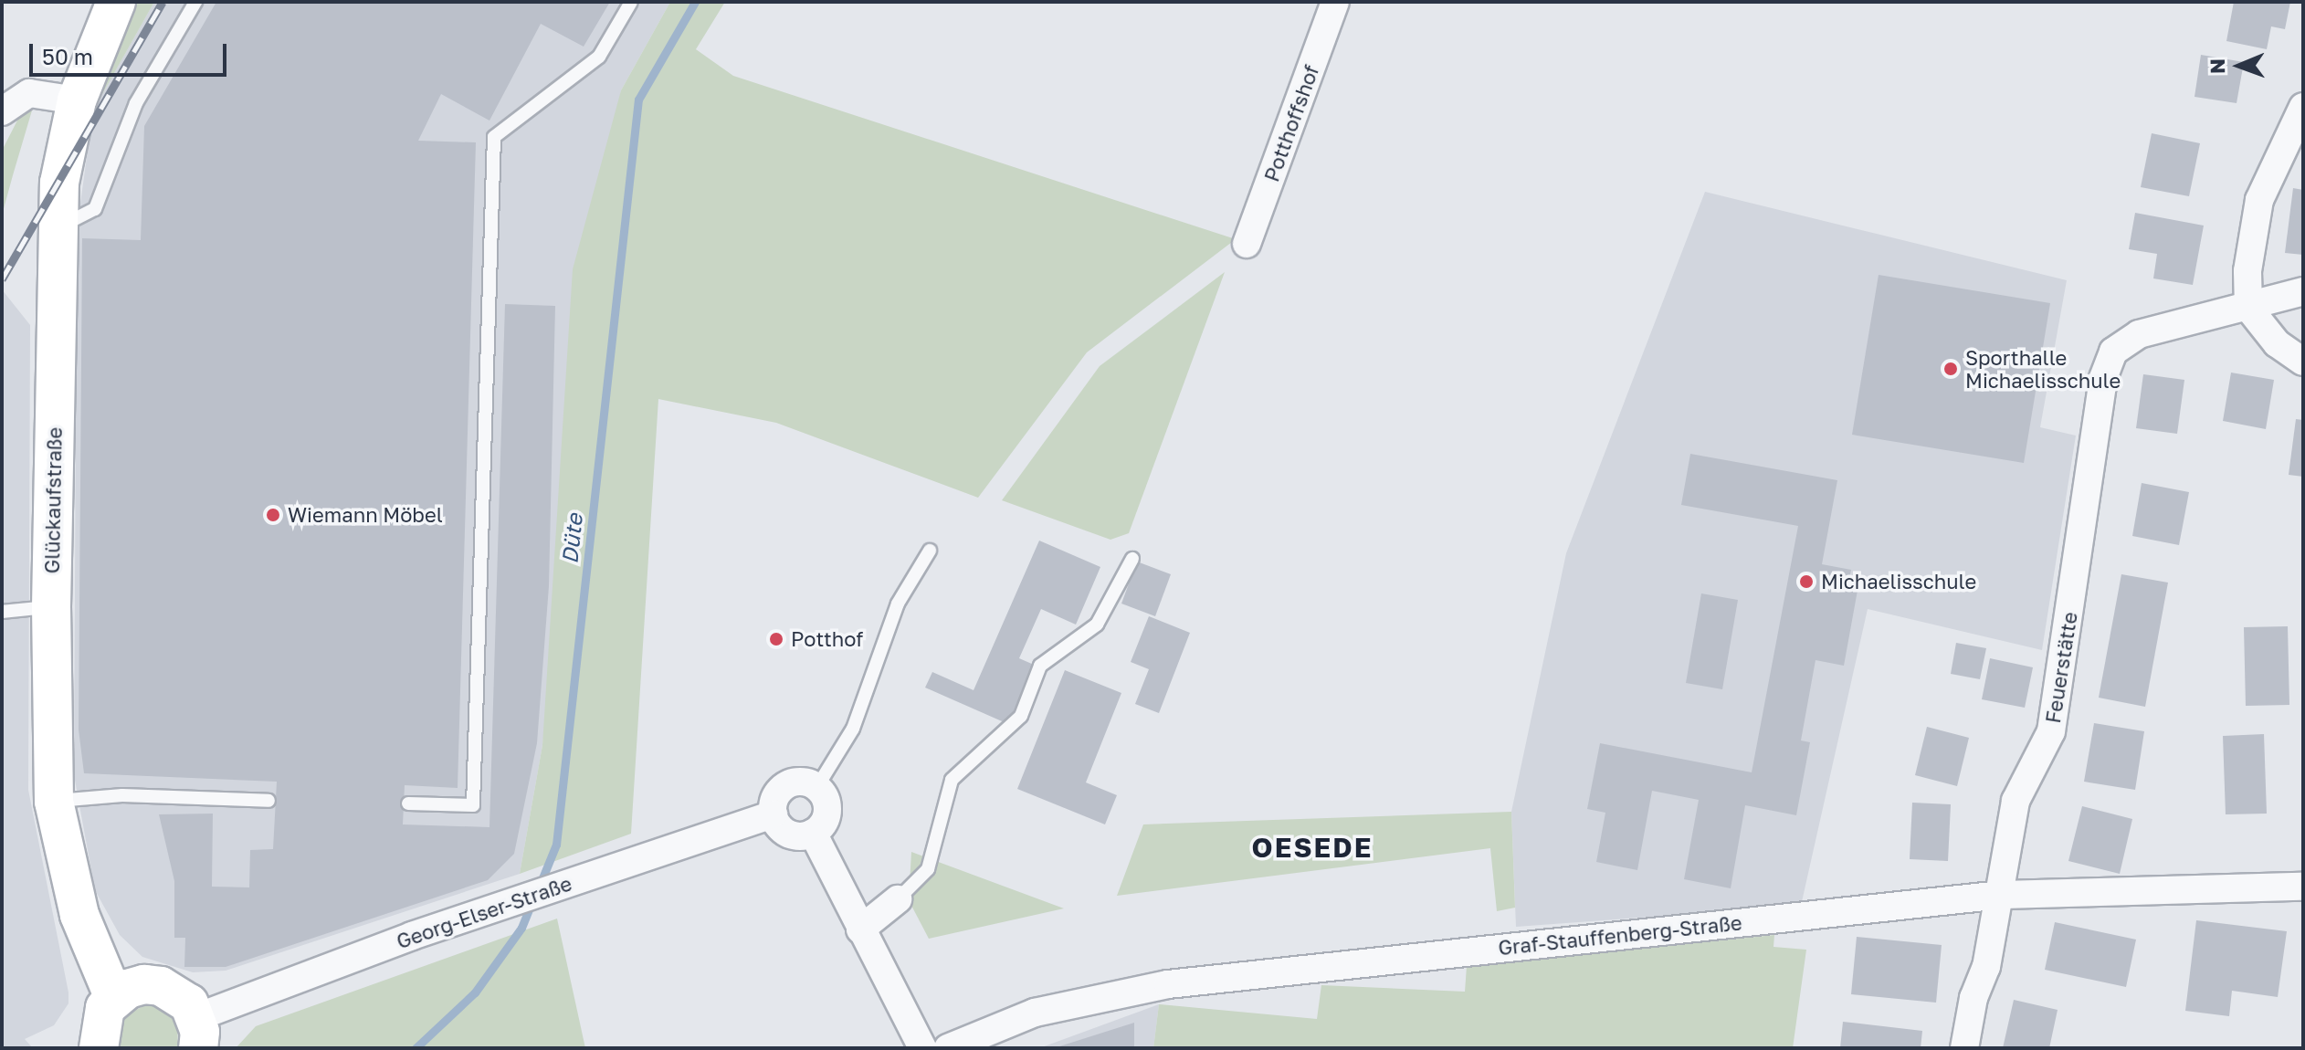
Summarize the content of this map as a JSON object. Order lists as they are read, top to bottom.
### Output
{
  "streets": {
    "main road": ["Glückaufstraße"],
    "street": [
      "Potthoffshof",
      "Feuerstätte",
      "Georg-Elser-Straße",
      "Graf-Stauffenberg-Straße"
    ]
  },
  "crossings": [
    ["Feuerstätte", "Graf-Stauffenberg-Straße"]
  ],
  "districts": ["OESEDE"],
  "water": ["Düte"],
  "places": [
    "Sporthalle Michaelisschule",
    "Wiemann Möbel",
    "Michaelisschule",
    "Potthof"
  ],
  "scale_bar": "50 m",
  "north": "left"
}
